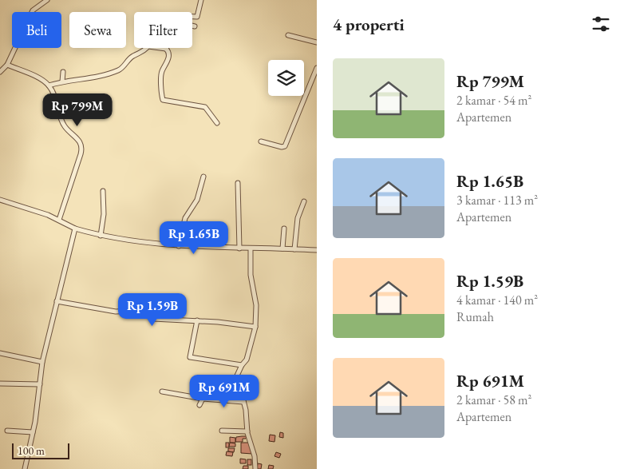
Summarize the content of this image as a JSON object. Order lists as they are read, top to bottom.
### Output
{
  "scale_bar": "100 m",
  "page": {
    "heading": "4 properti",
    "chip": ["Beli", "Sewa", "Filter"],
    "list": [
      {
        "name": "Rp 799M",
        "note": "2 kamar · 54 m² · Apartemen"
      },
      {
        "name": "Rp 1.65B",
        "note": "3 kamar · 113 m² · Apartemen"
      },
      {
        "name": "Rp 1.59B",
        "note": "4 kamar · 140 m² · Rumah"
      },
      {
        "name": "Rp 691M",
        "note": "2 kamar · 58 m² · Apartemen"
      }
    ],
    "price": [
      "Rp 799M",
      "Rp 1.65B",
      "Rp 1.59B",
      "Rp 691M"
    ],
    "scale": "100 m"
  }
}
